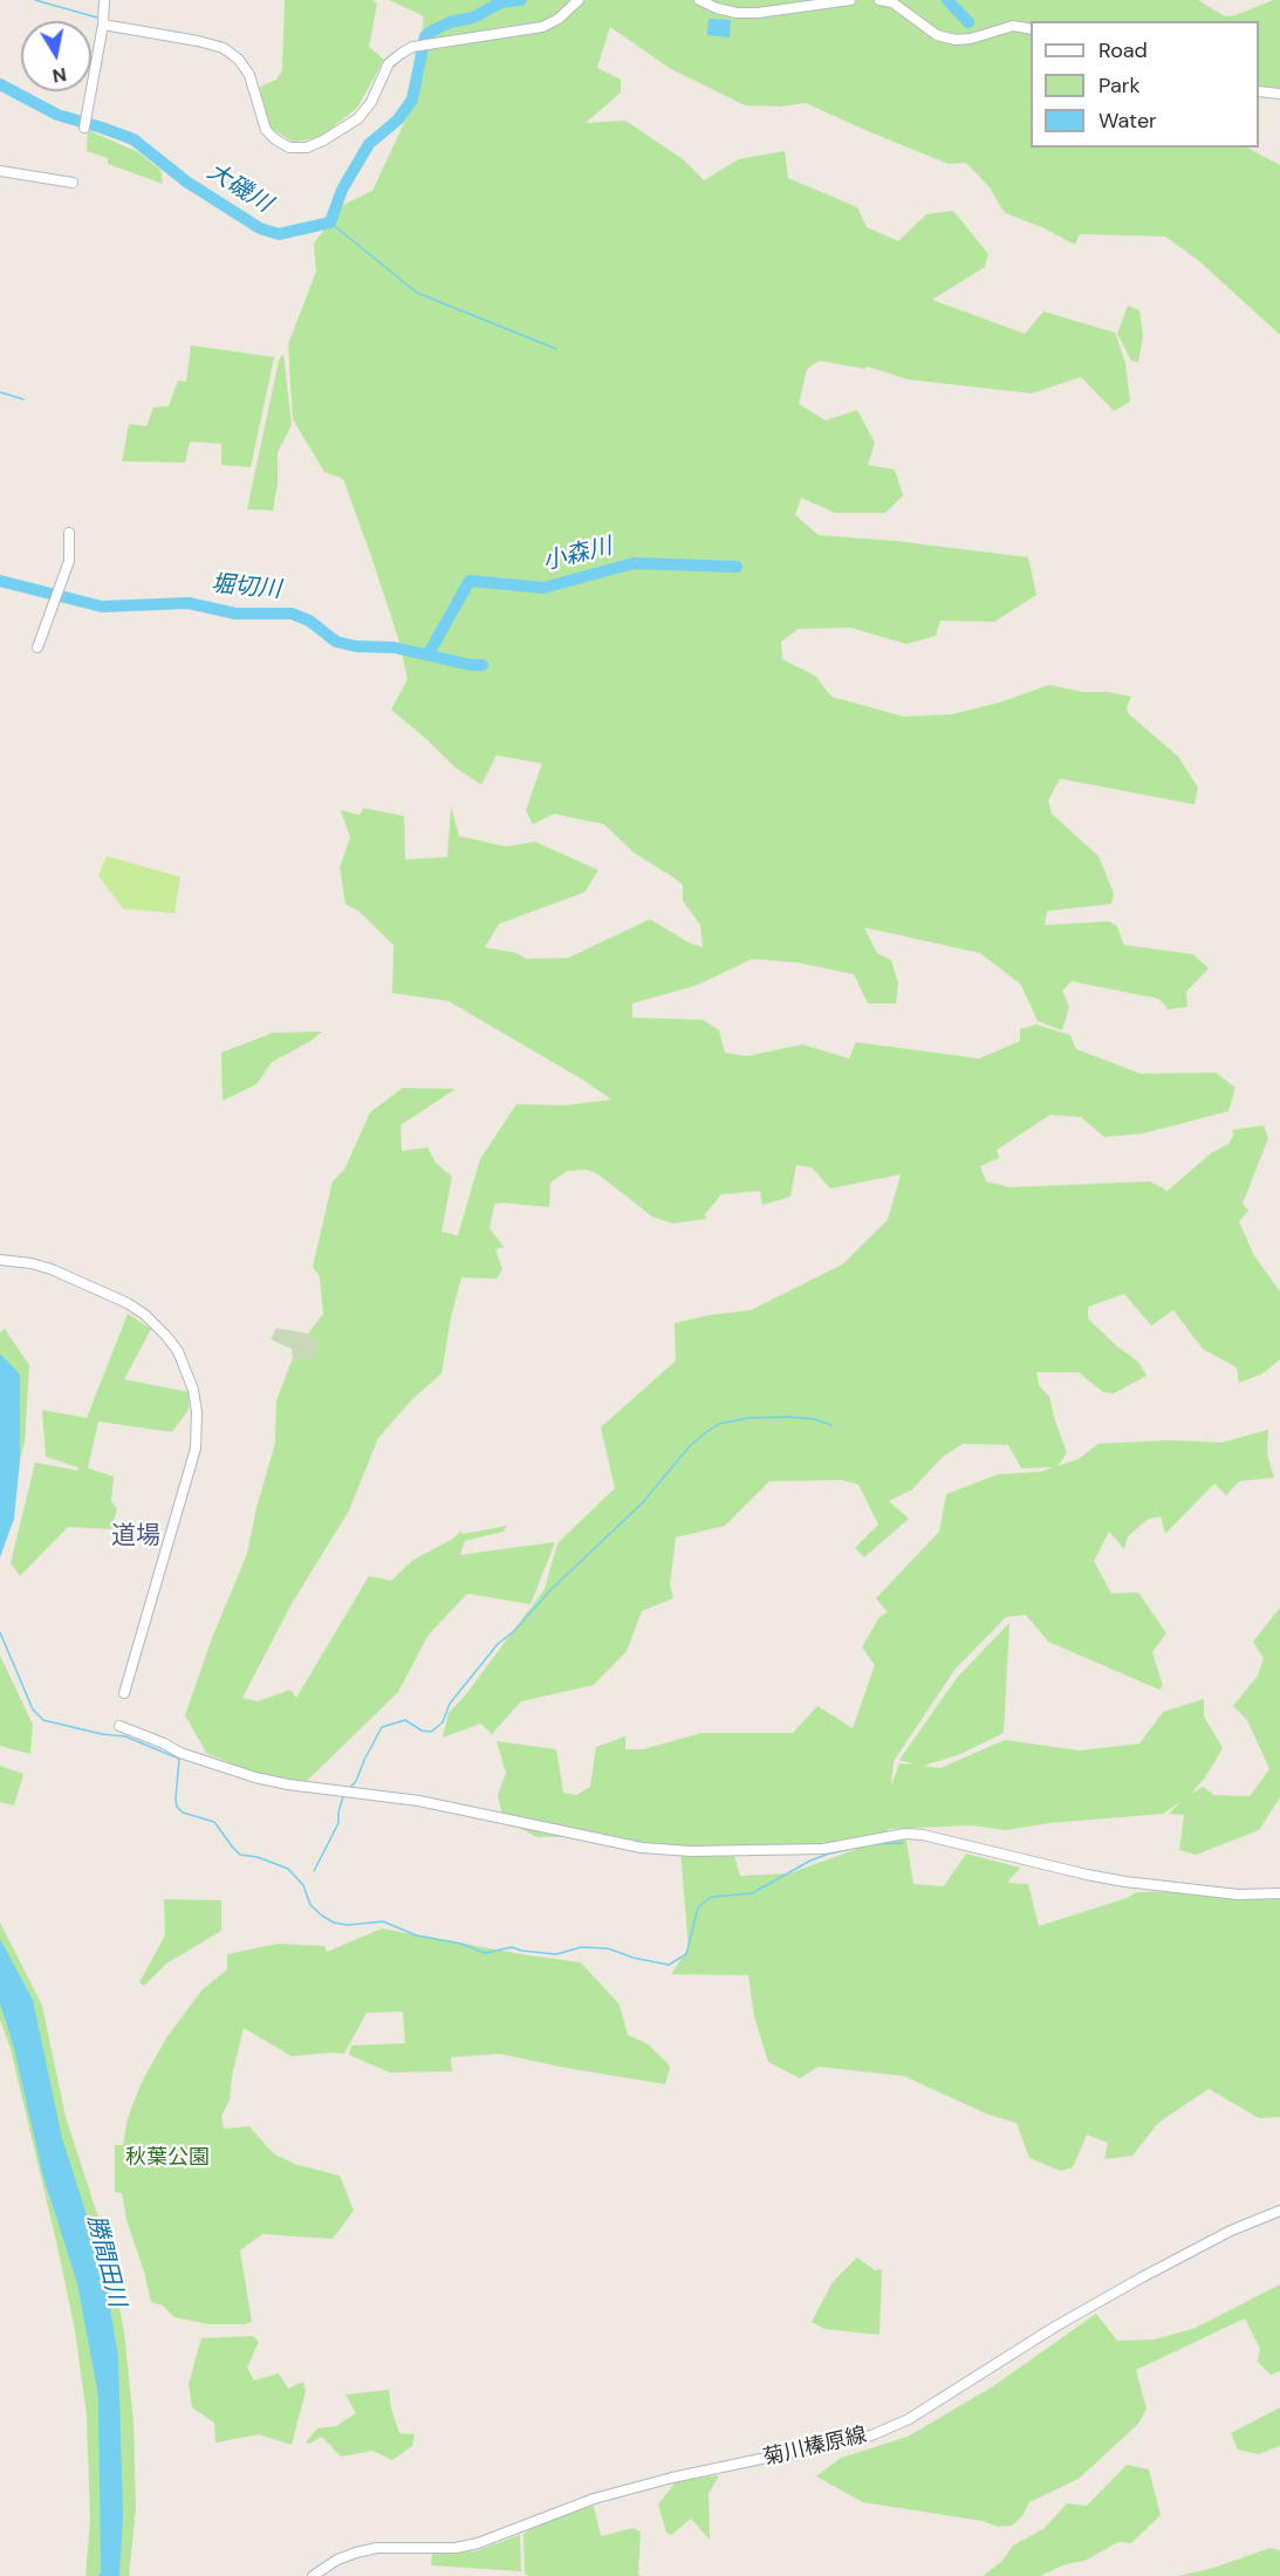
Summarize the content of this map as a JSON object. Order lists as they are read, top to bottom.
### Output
{
  "streets": {
    "main road": ["菊川榛原線"]
  },
  "districts": ["道場"],
  "water": [
    "大磯川",
    "小森川",
    "堀切川",
    "勝間田川"
  ],
  "parks": ["秋葉公園"],
  "legend": ["Road", "Park", "Water"],
  "north": "bottom"
}
